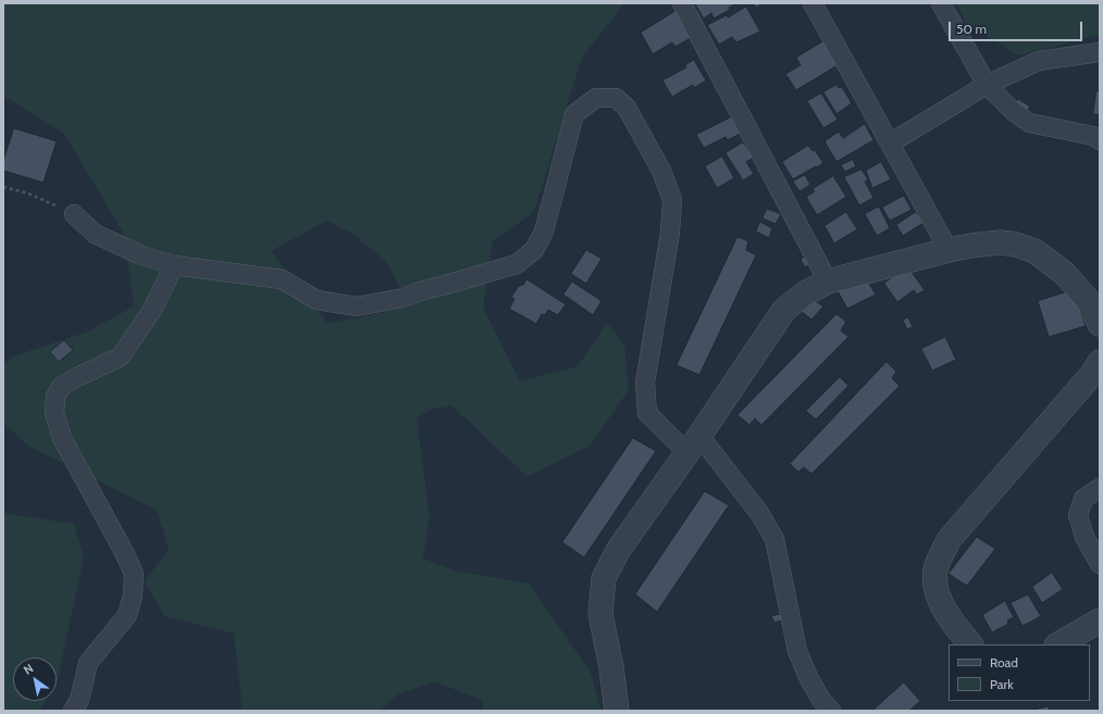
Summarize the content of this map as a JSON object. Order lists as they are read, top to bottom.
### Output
{
  "legend": ["Road", "Park"],
  "scale_bar": "50 m",
  "north": "top left"
}
